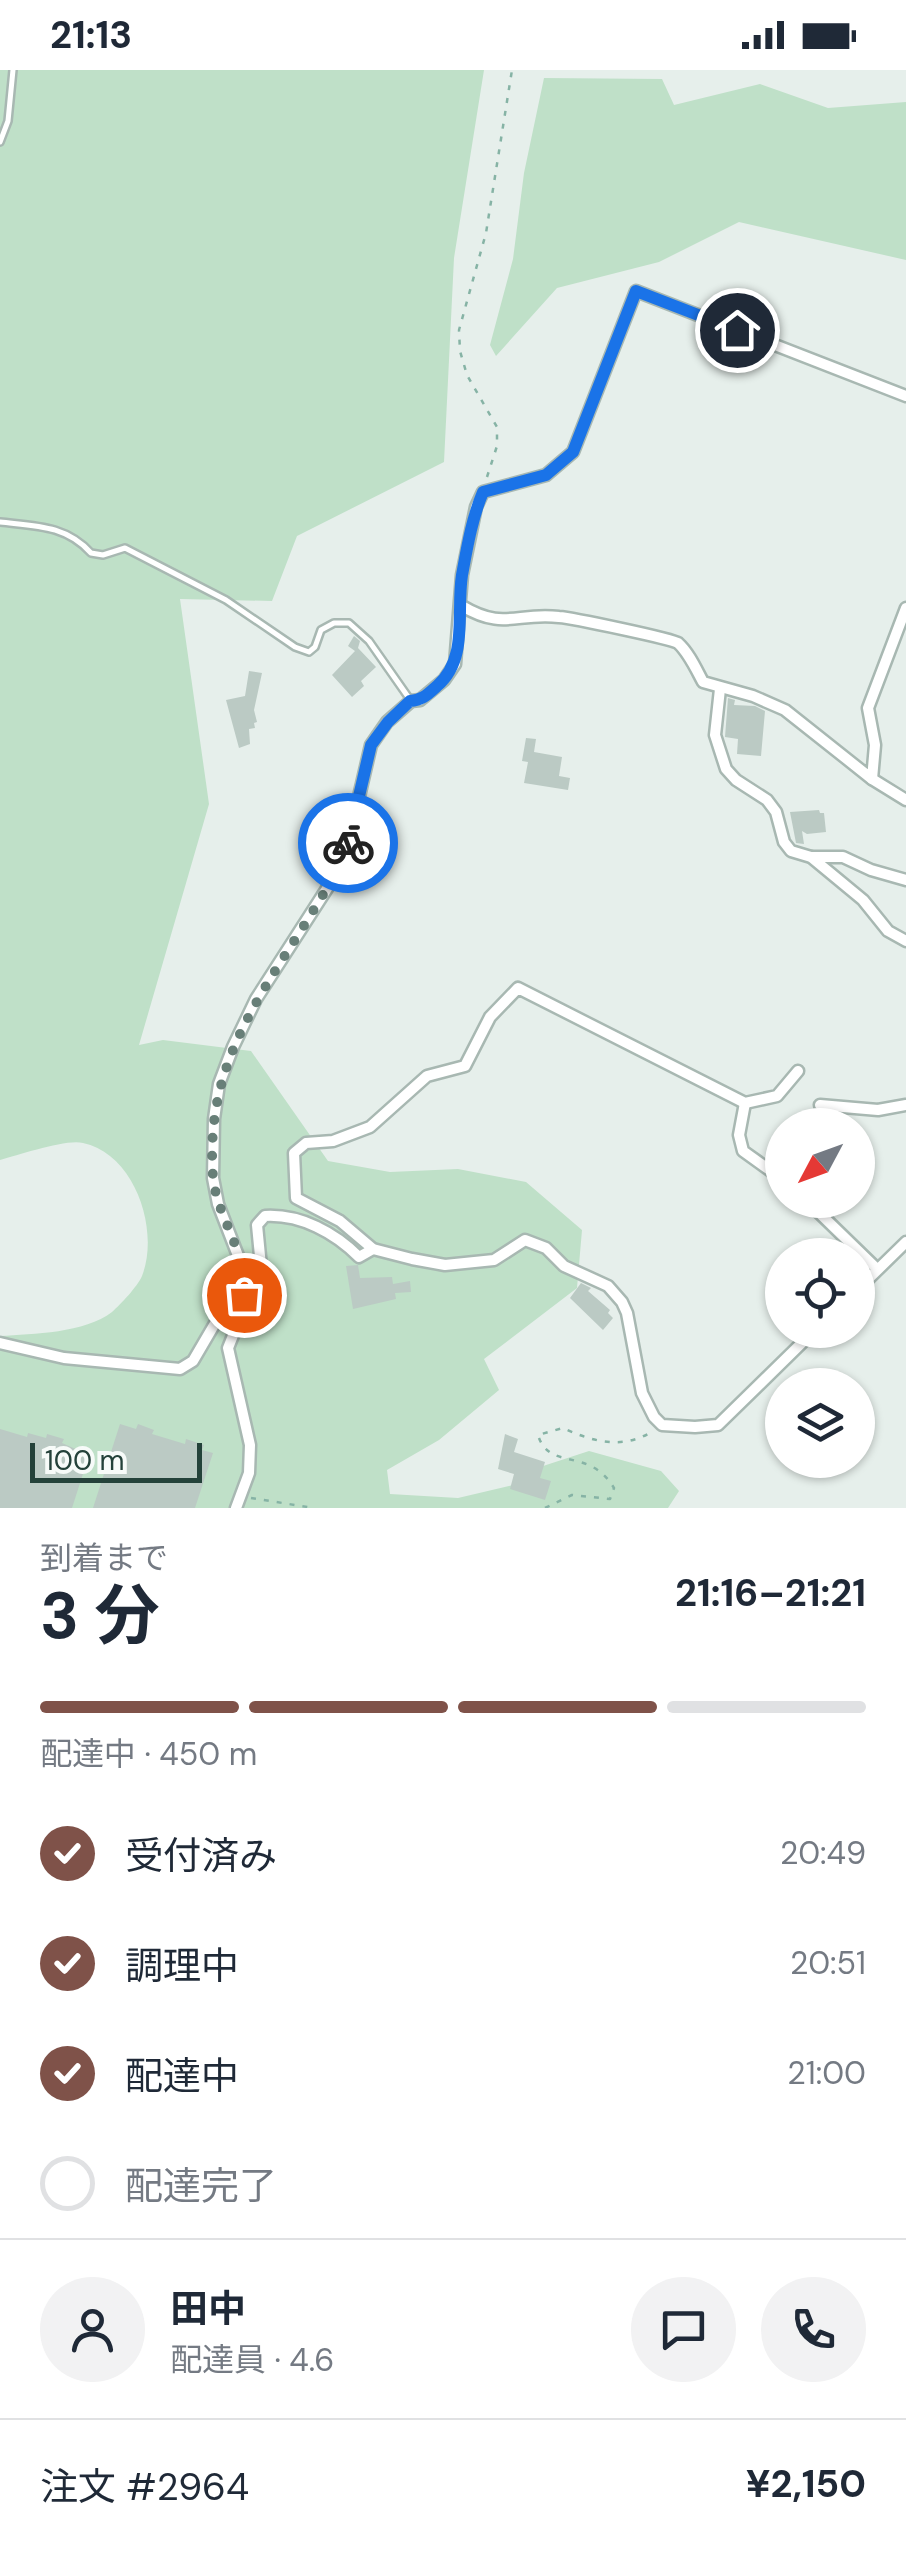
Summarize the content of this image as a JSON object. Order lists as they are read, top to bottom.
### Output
{
  "scale_bar": "100 m",
  "north": "bottom left",
  "page": {
    "status": "21:13",
    "scale": "100 m",
    "heading": ["3 分", "到着まで", "21:16–21:21"],
    "panel": [
      "田中",
      "配達員 · 4.6",
      "注文 #2964",
      "¥2,150"
    ],
    "bar": "配達中 · 450 m",
    "list": [
      ["受付済み", "20:49"],
      ["調理中", "20:51"],
      ["配達中", "21:00"],
      "配達完了"
    ]
  }
}
